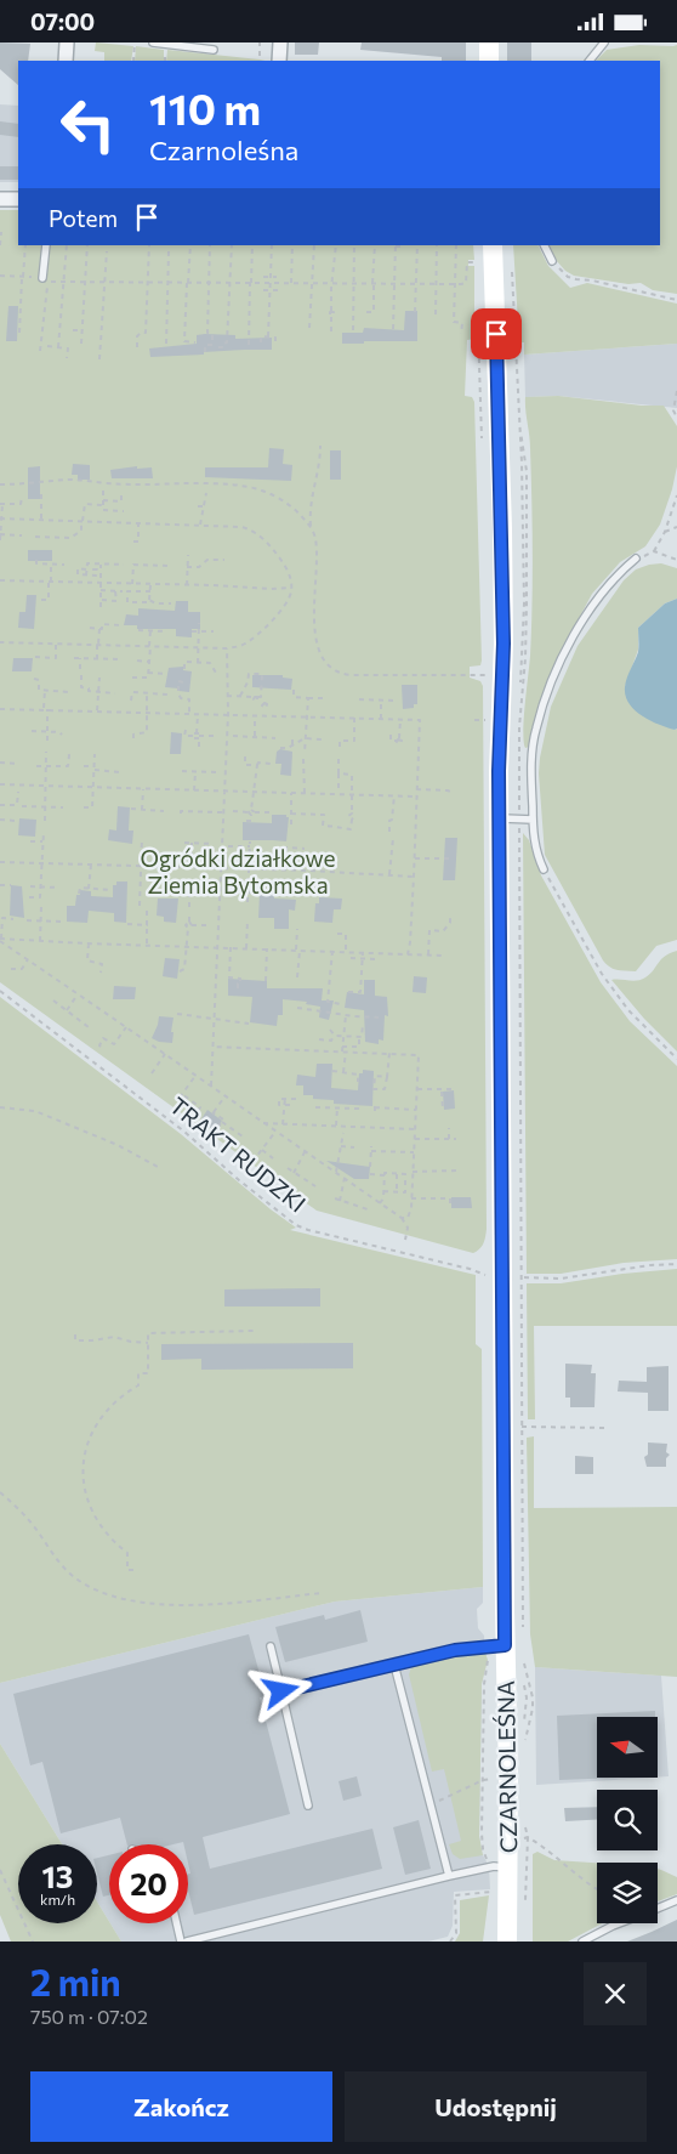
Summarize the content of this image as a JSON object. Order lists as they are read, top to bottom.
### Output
{
  "streets": {
    "street": ["CZARNOLEŚNA"],
    "path": ["TRAKT RUDZKI"]
  },
  "parks": ["Ogródki działkowe Ziemia Bytomska"],
  "north": "left",
  "page": {
    "status": "07:00",
    "turn": ["110 m", "Czarnoleśna"],
    "then": "Potem",
    "speed": "13 km/h",
    "limit": "20",
    "heading": ["2 min", "750 m · 07:02"],
    "buttons": ["Zakończ", "Udostępnij"]
  }
}
